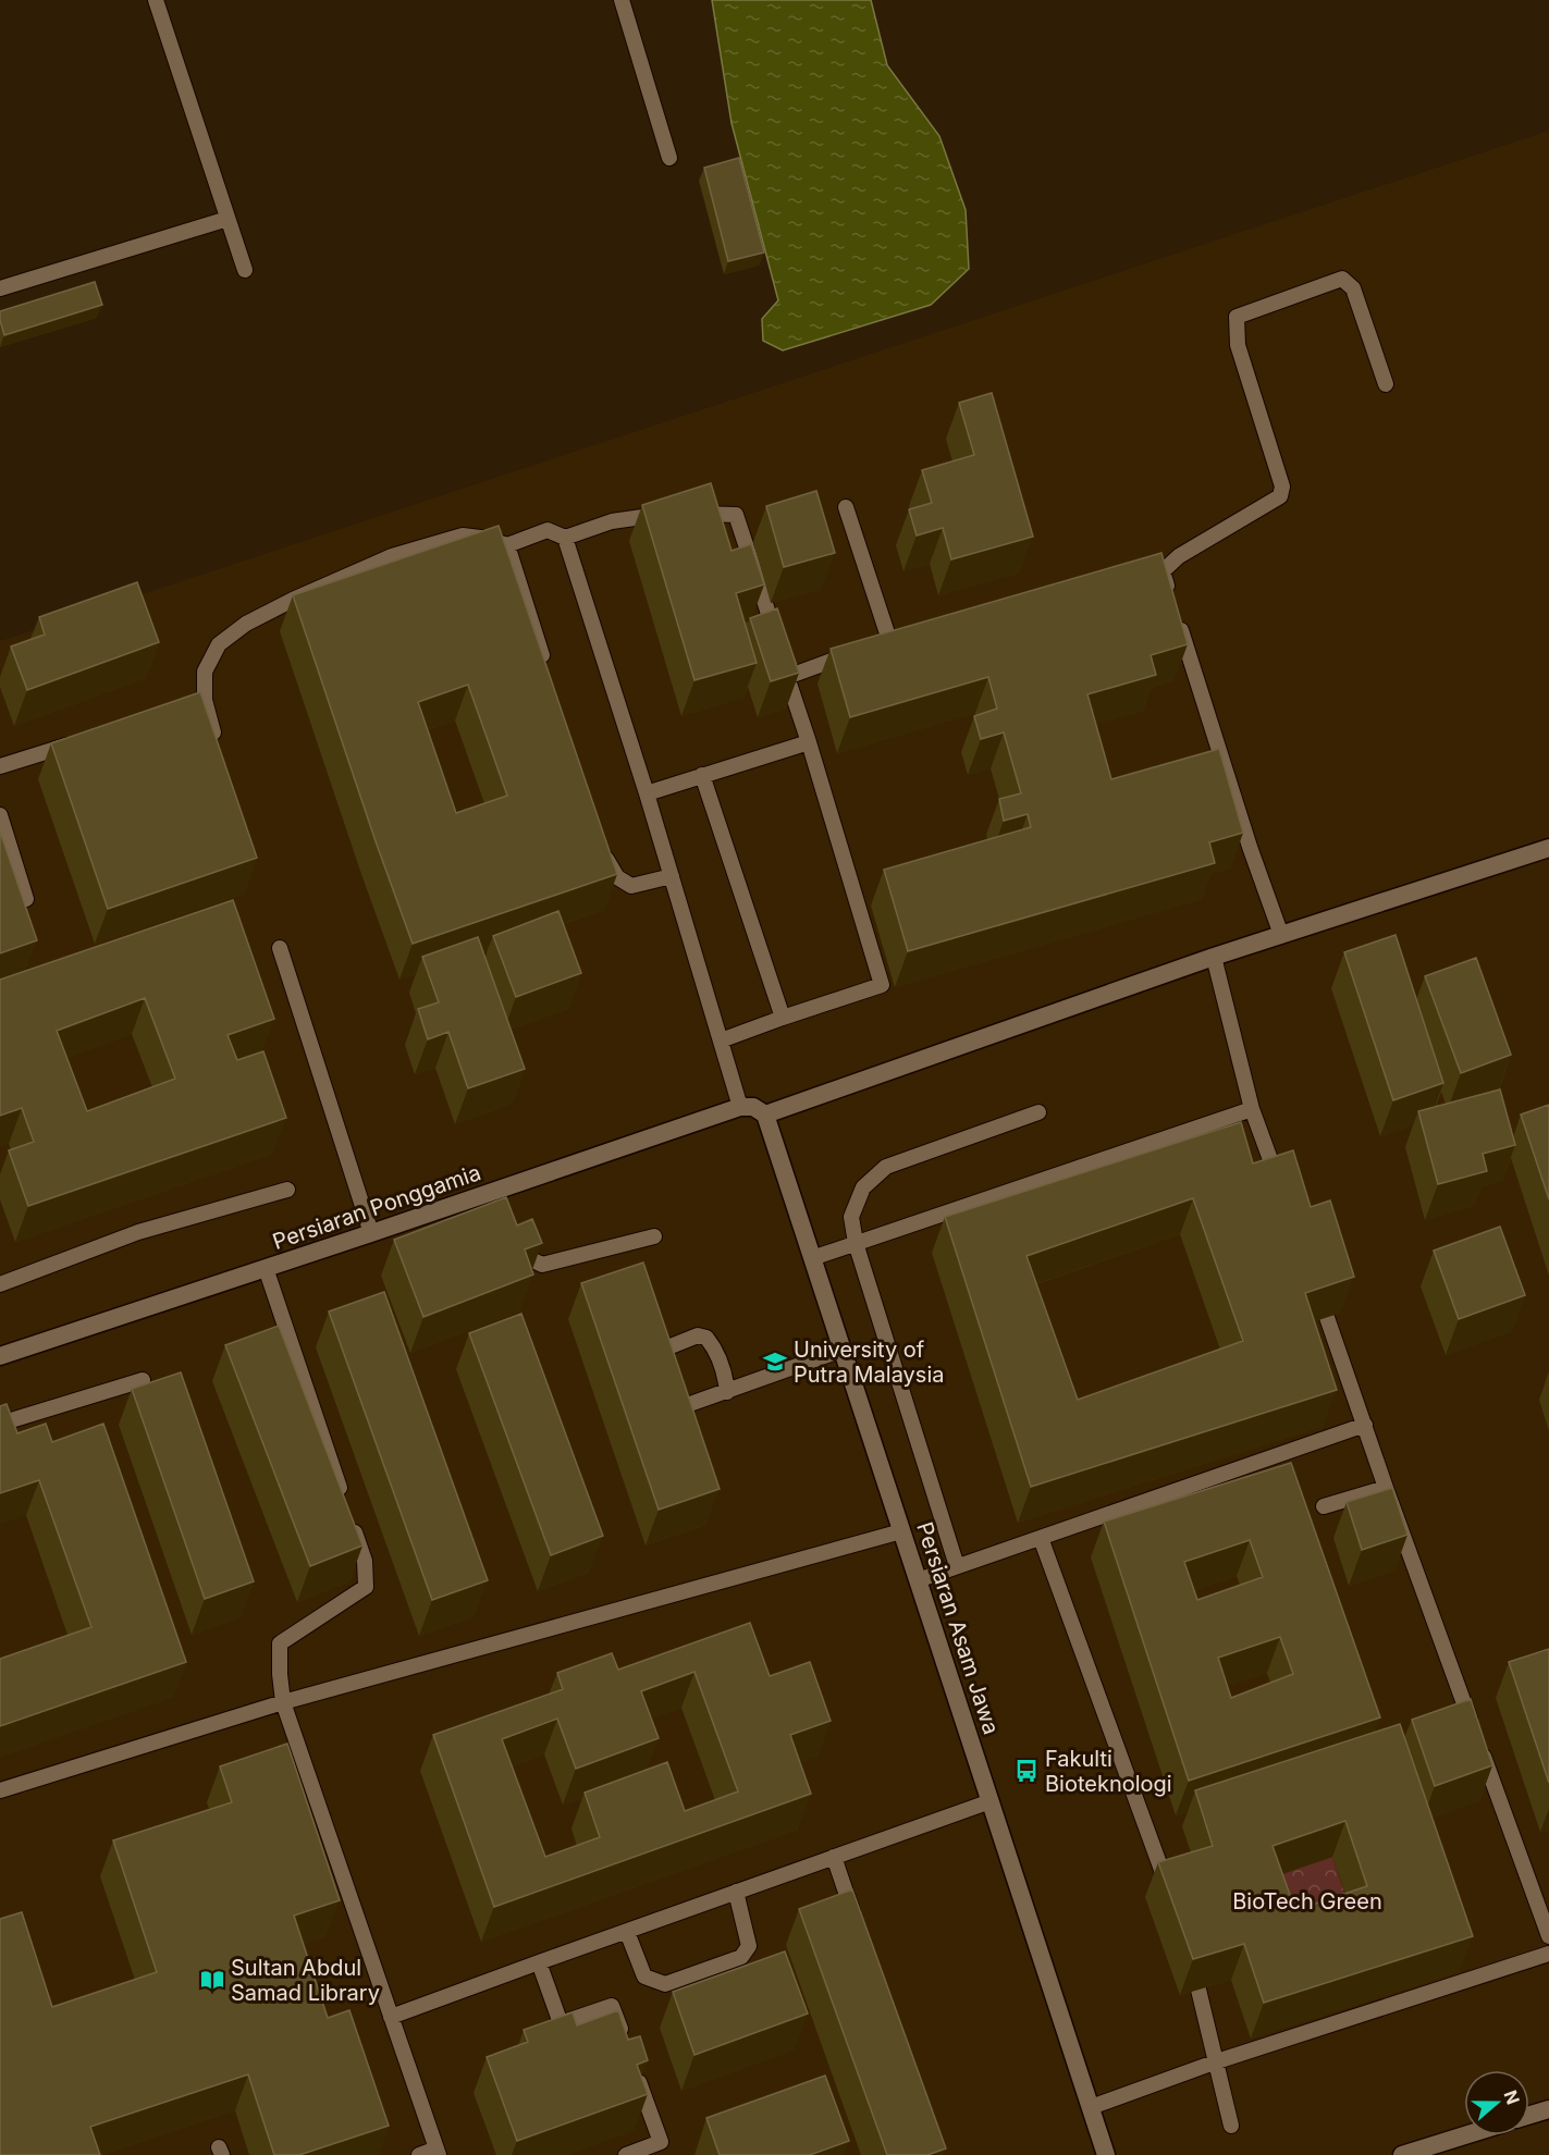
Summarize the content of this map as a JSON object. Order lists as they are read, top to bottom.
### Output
{
  "streets": {
    "street": ["Persiaran Ponggamia", "Persiaran Asam Jawa"]
  },
  "parks": ["BioTech Green"],
  "places": {
    "school or university": ["University of Putra Malaysia"],
    "bus stop": ["Fakulti Bioteknologi"],
    "library": ["Sultan Abdul Samad Library"]
  },
  "north": "right"
}
